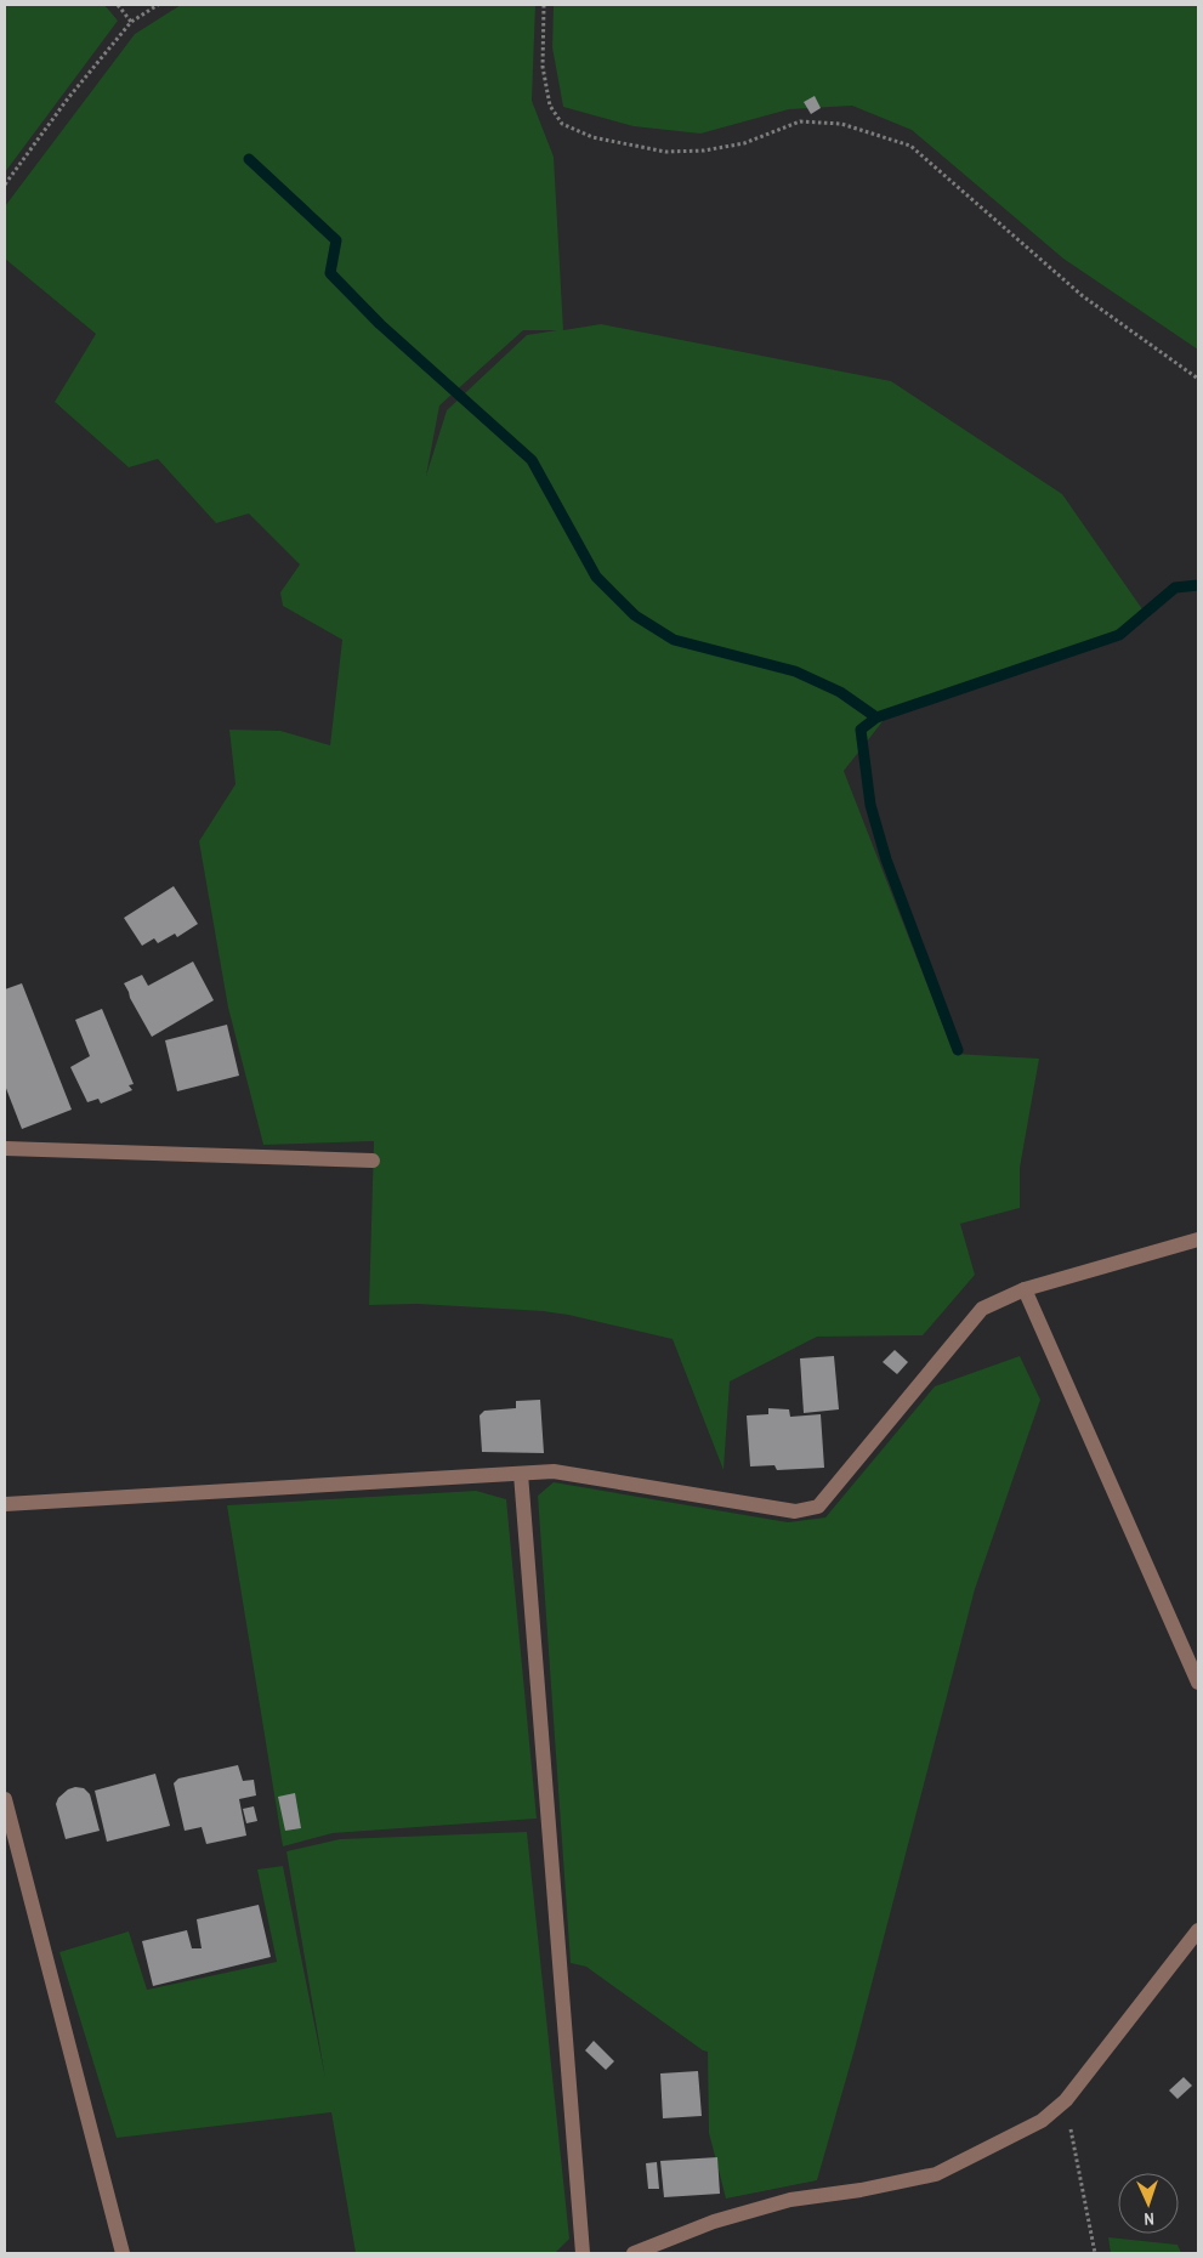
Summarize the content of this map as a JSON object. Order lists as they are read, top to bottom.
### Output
{
  "north": "bottom"
}
